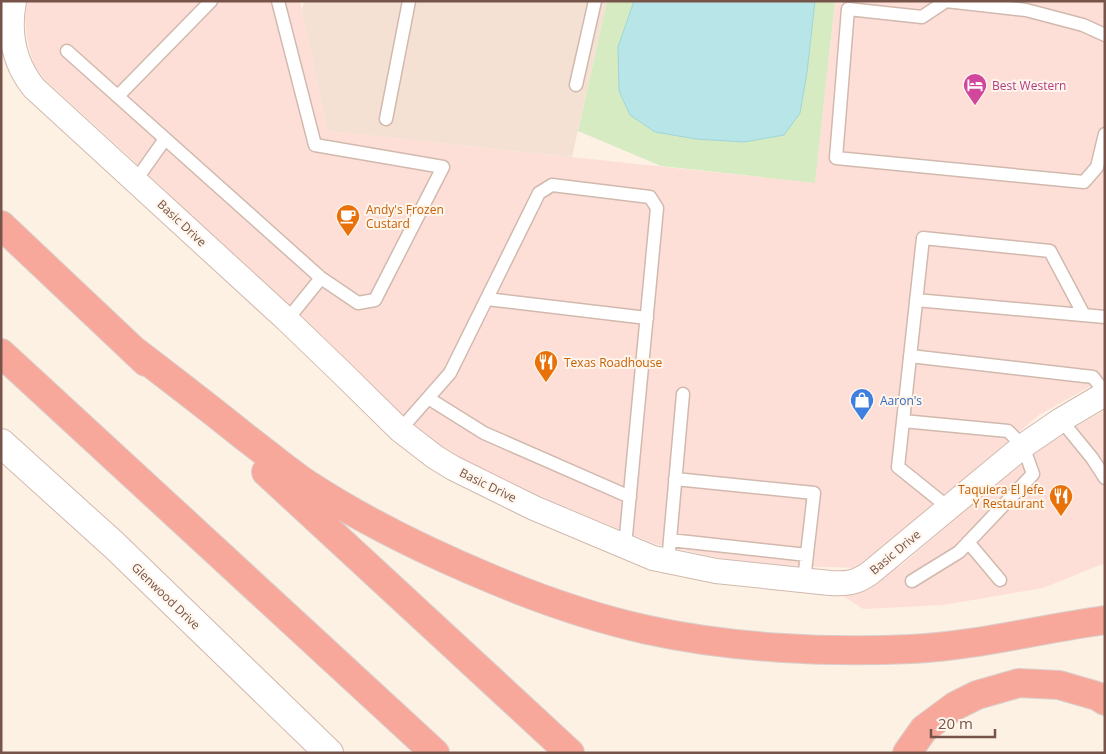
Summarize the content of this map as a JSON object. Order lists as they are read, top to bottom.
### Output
{
  "streets": {
    "street": ["Basic Drive", "Glenwood Drive"]
  },
  "places": {
    "hotel": ["Best Western"],
    "cafe": ["Andy's Frozen Custard"],
    "restaurant": ["Texas Roadhouse", "Taquiera El Jefe Y Restaurant"],
    "shop": ["Aaron's"]
  },
  "scale_bar": "20 m"
}
